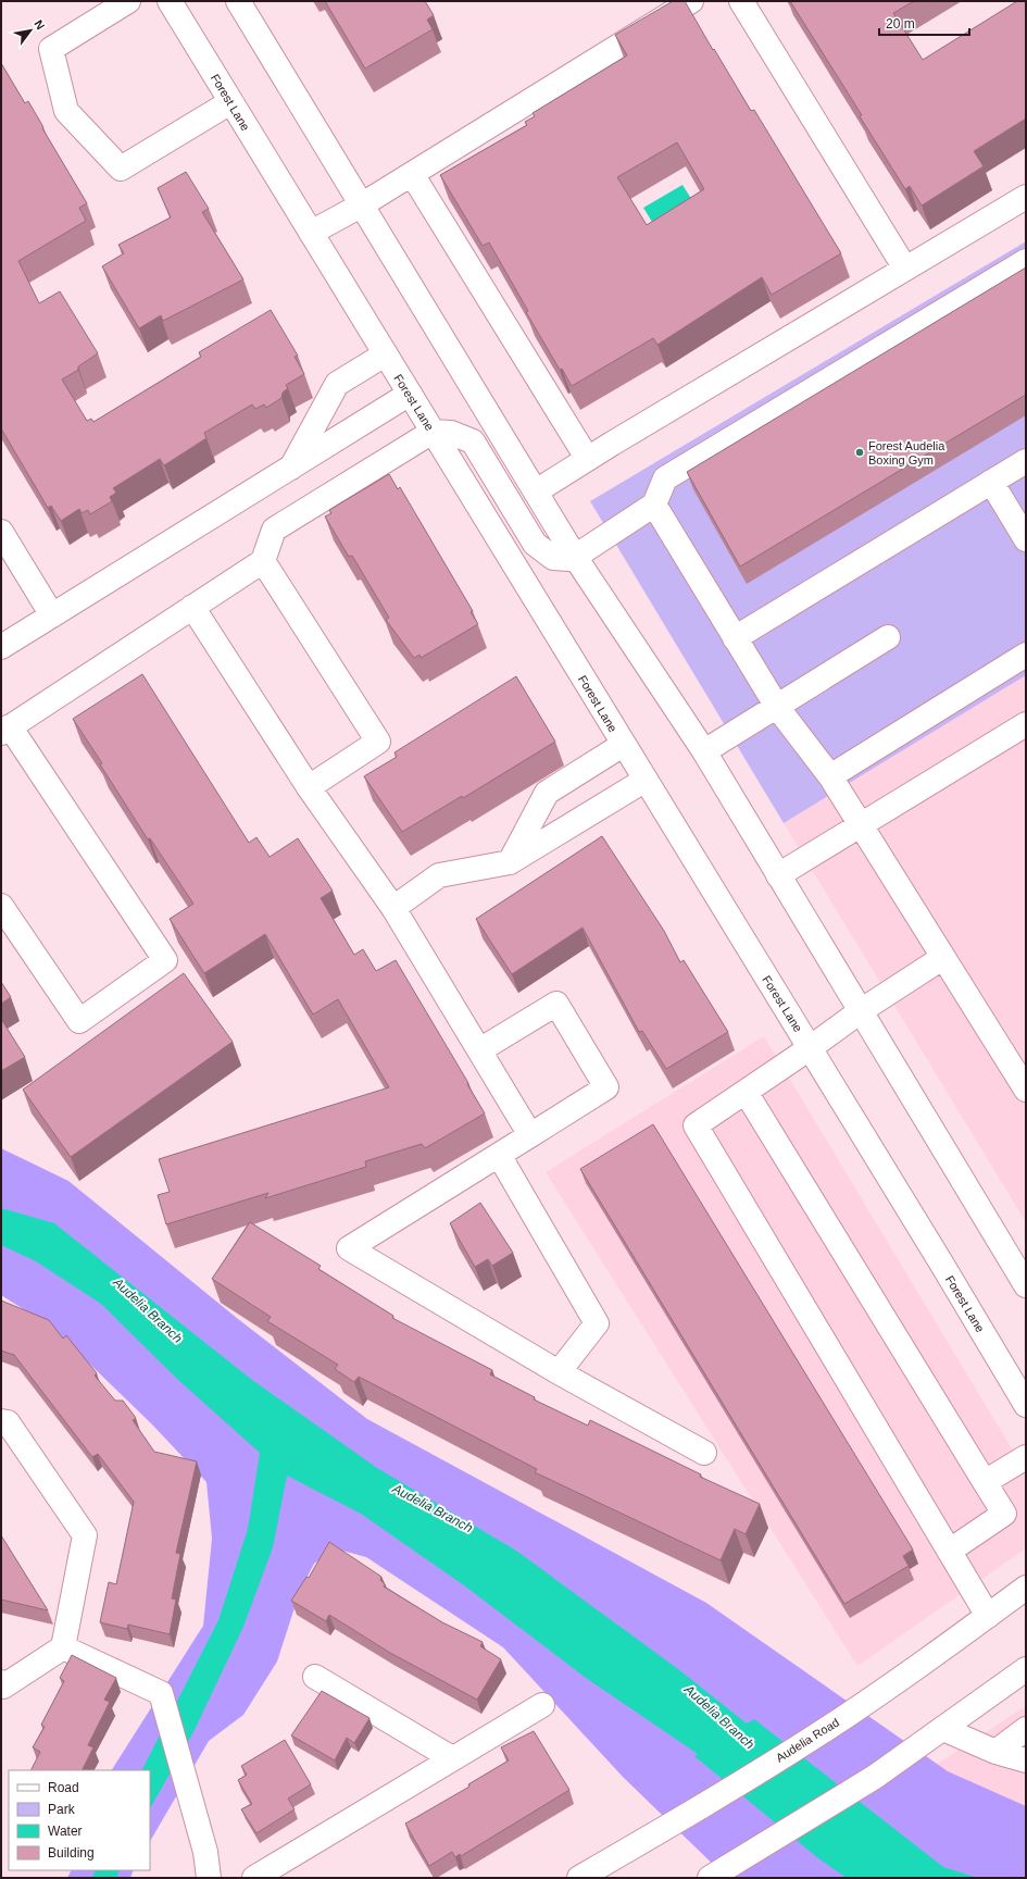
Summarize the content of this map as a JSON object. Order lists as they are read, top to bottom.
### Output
{
  "streets": {
    "main road": ["Forest Lane", "Audelia Road"]
  },
  "water": ["Audelia Branch"],
  "places": ["Forest Audelia Boxing Gym"],
  "legend": [
    "Road",
    "Park",
    "Water",
    "Building"
  ],
  "scale_bar": "20 m",
  "north": "top right"
}
